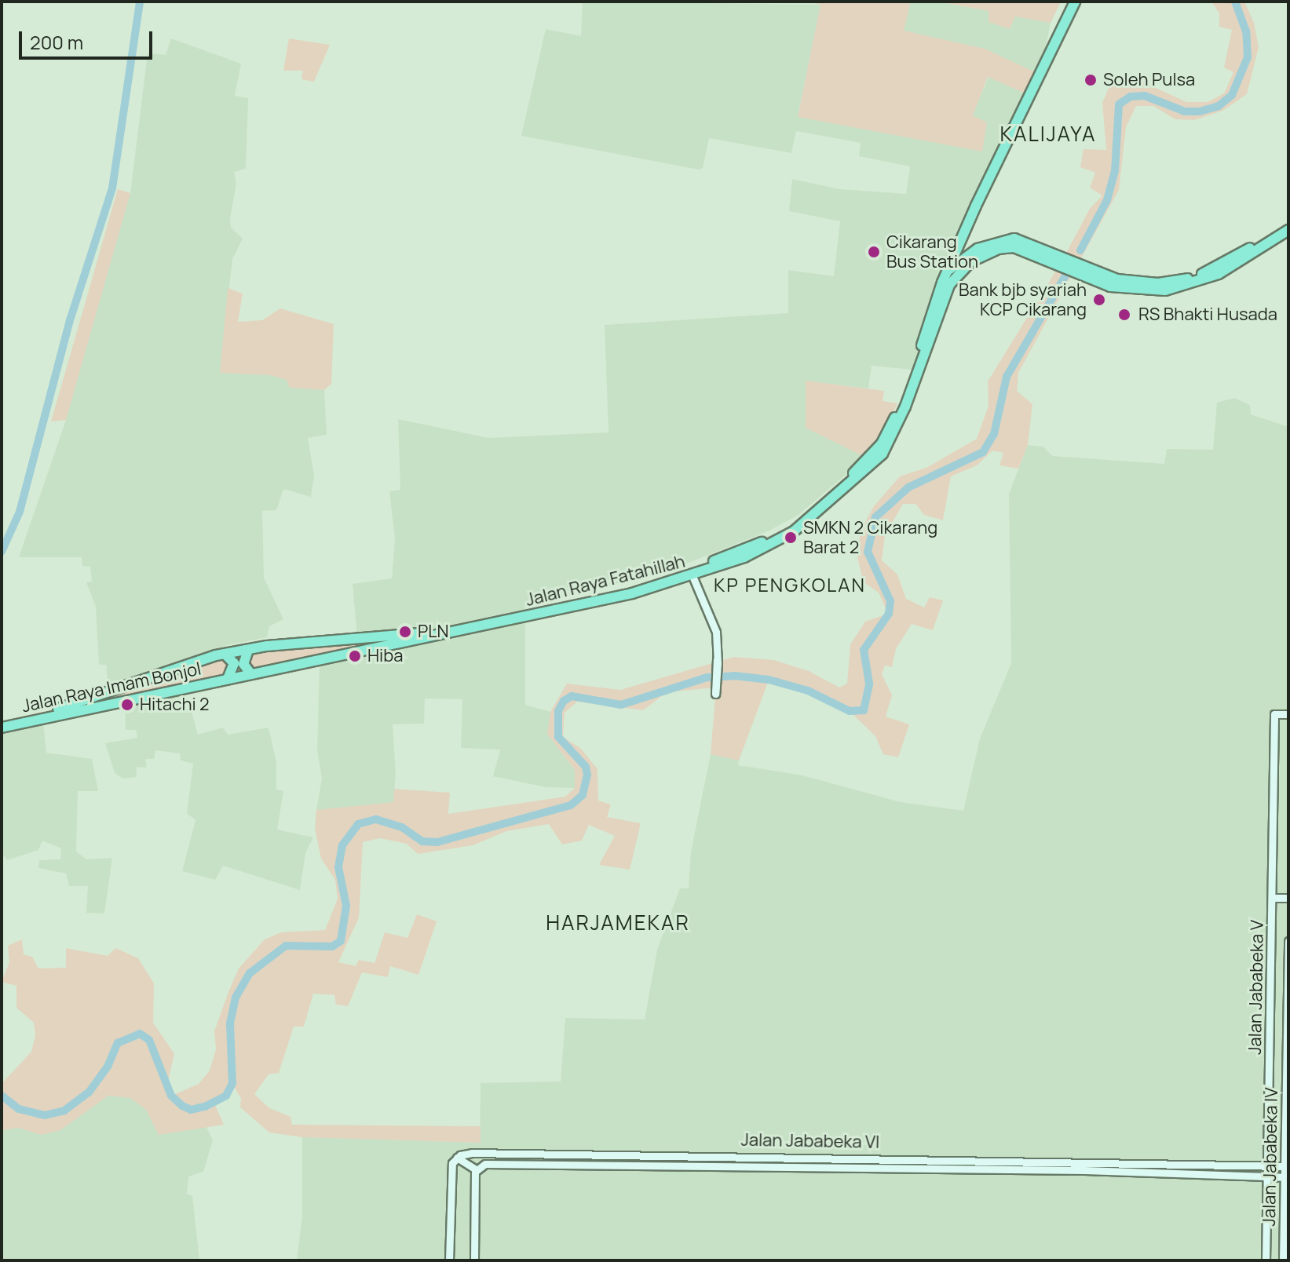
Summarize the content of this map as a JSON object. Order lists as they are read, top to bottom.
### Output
{
  "streets": {
    "highway": ["Jalan Raya Fatahillah", "Jalan Raya Imam Bonjol"],
    "street": ["Jalan Jababeka V", "Jalan Jababeka VI", "Jalan Jababeka IV"]
  },
  "crossings": [
    ["Jalan Raya Fatahillah", "Jalan Raya Imam Bonjol"],
    ["Jalan Jababeka V", "Jalan Jababeka VI"],
    ["Jalan Jababeka VI", "Jalan Jababeka IV"]
  ],
  "districts": ["KALIJAYA", "KP PENGKOLAN", "HARJAMEKAR"],
  "places": [
    "Soleh Pulsa",
    "Cikarang Bus Station",
    "Bank bjb syariah KCP Cikarang",
    "RS Bhakti Husada",
    "SMKN 2 Cikarang Barat 2",
    "PLN",
    "Hiba",
    "Hitachi 2"
  ],
  "scale_bar": "200 m"
}
